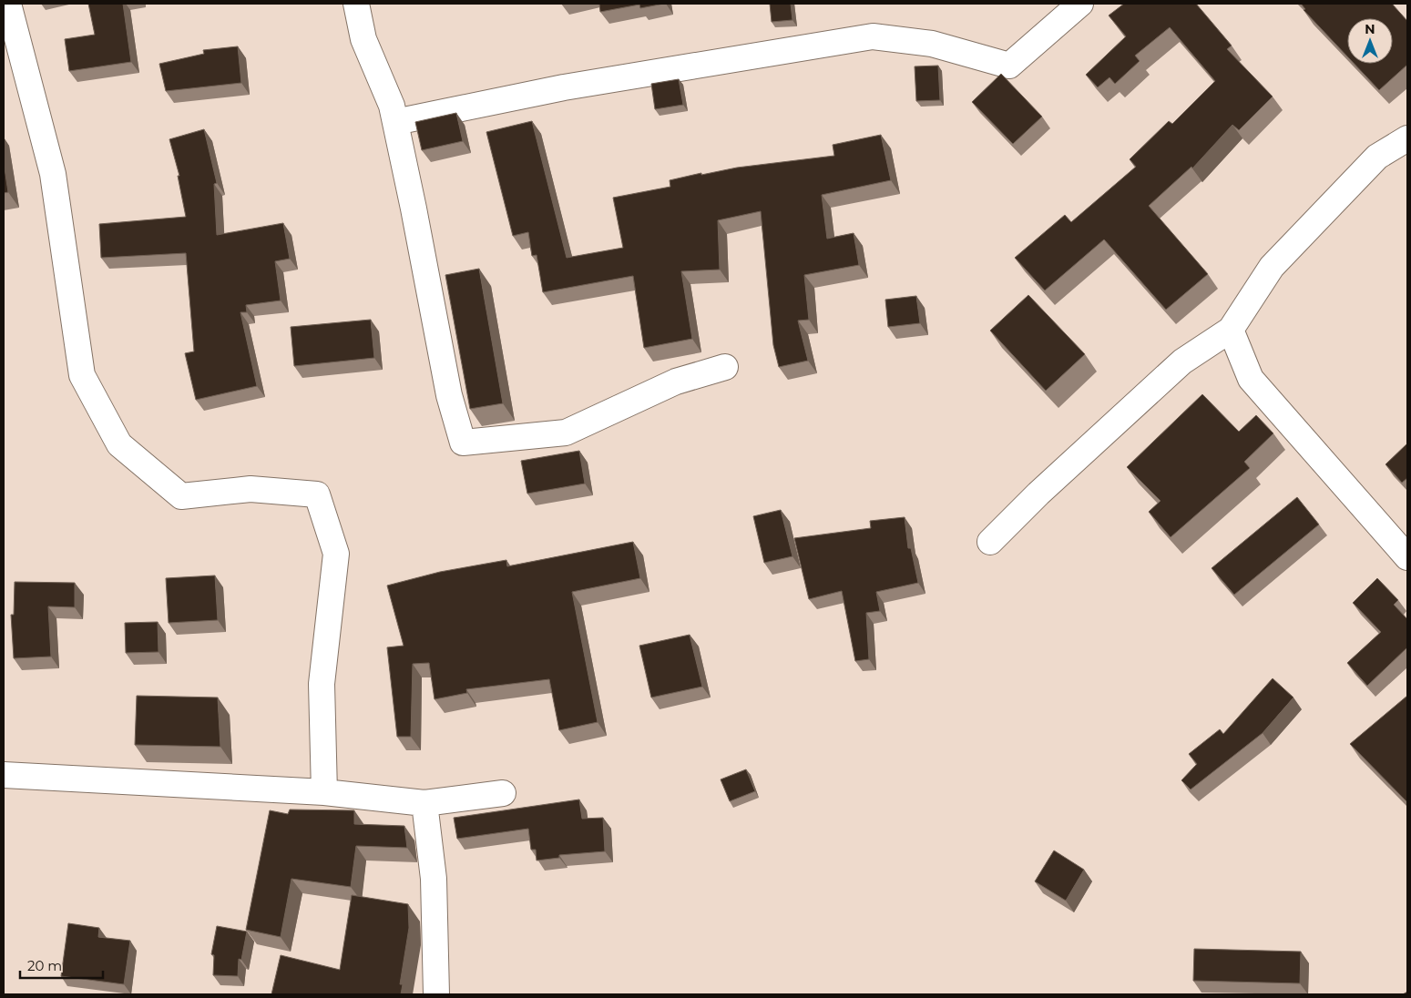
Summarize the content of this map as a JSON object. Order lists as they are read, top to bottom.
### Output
{
  "scale_bar": "20 m",
  "north": "top"
}
